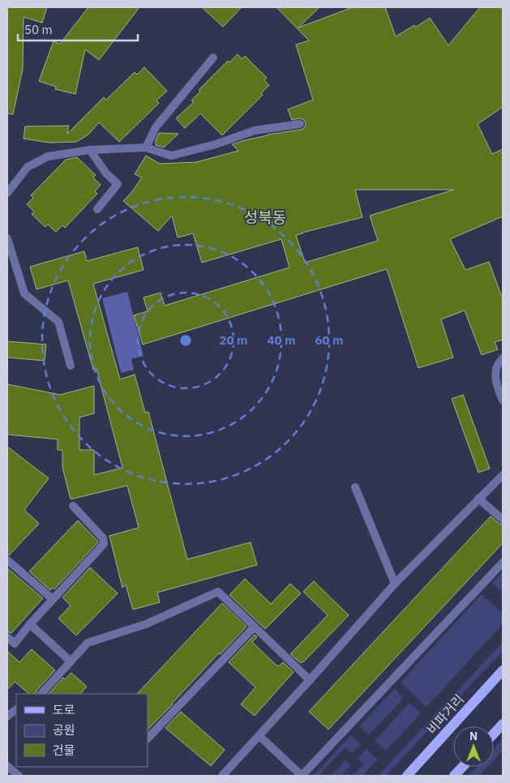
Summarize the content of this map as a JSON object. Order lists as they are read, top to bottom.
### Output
{
  "streets": {
    "main road": ["비파거리"]
  },
  "districts": ["성북동"],
  "legend": ["도로", "공원", "건물"],
  "scale_bar": "50 m",
  "north": "top",
  "rings": ["20 m", "40 m", "60 m"]
}
